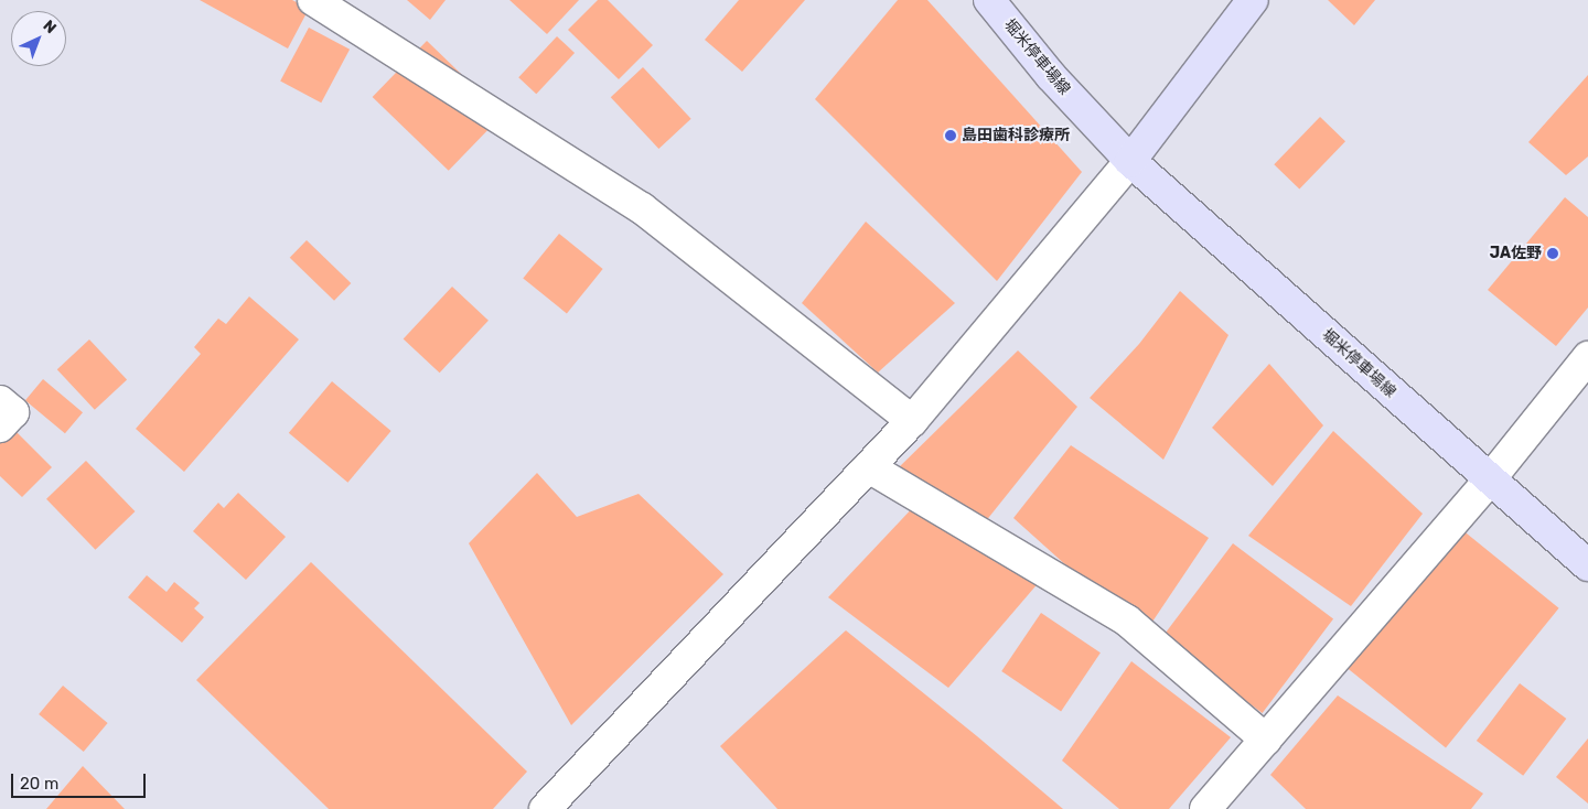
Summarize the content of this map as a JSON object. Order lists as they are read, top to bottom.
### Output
{
  "streets": {
    "main road": ["堀米停車場線"]
  },
  "places": ["島田歯科診療所", "JA佐野"],
  "scale_bar": "20 m",
  "north": "top right"
}
